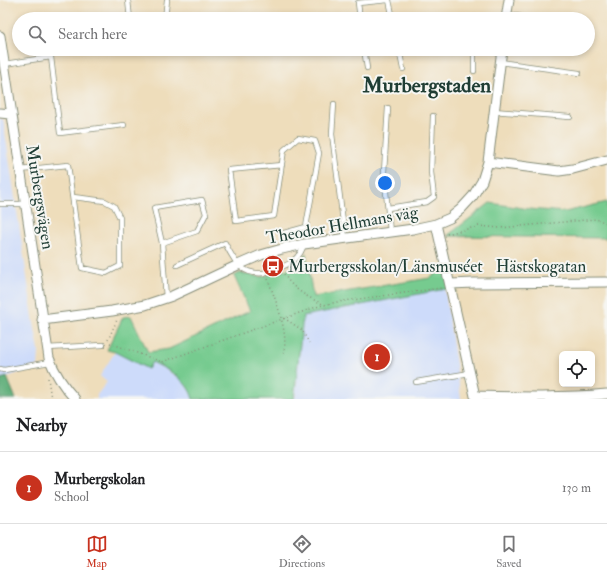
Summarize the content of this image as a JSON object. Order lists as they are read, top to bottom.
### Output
{
  "streets": {
    "street": ["Murbergsvägen", "Theodor Hellmans väg", "Hästskogatan"]
  },
  "crossings": [
    ["Murbergsvägen", "Theodor Hellmans väg"]
  ],
  "districts": ["Murbergstaden"],
  "places": {
    "bus stop": ["Murbergsskolan/Länsmuséet"]
  },
  "page": {
    "search": "Search here",
    "pins": "1",
    "heading": "Nearby",
    "list": [
      {
        "mark": "1",
        "name": "Murbergskolan",
        "note": "School",
        "value": "130 m"
      }
    ],
    "nav": ["Map", "Directions", "Saved"]
  }
}
